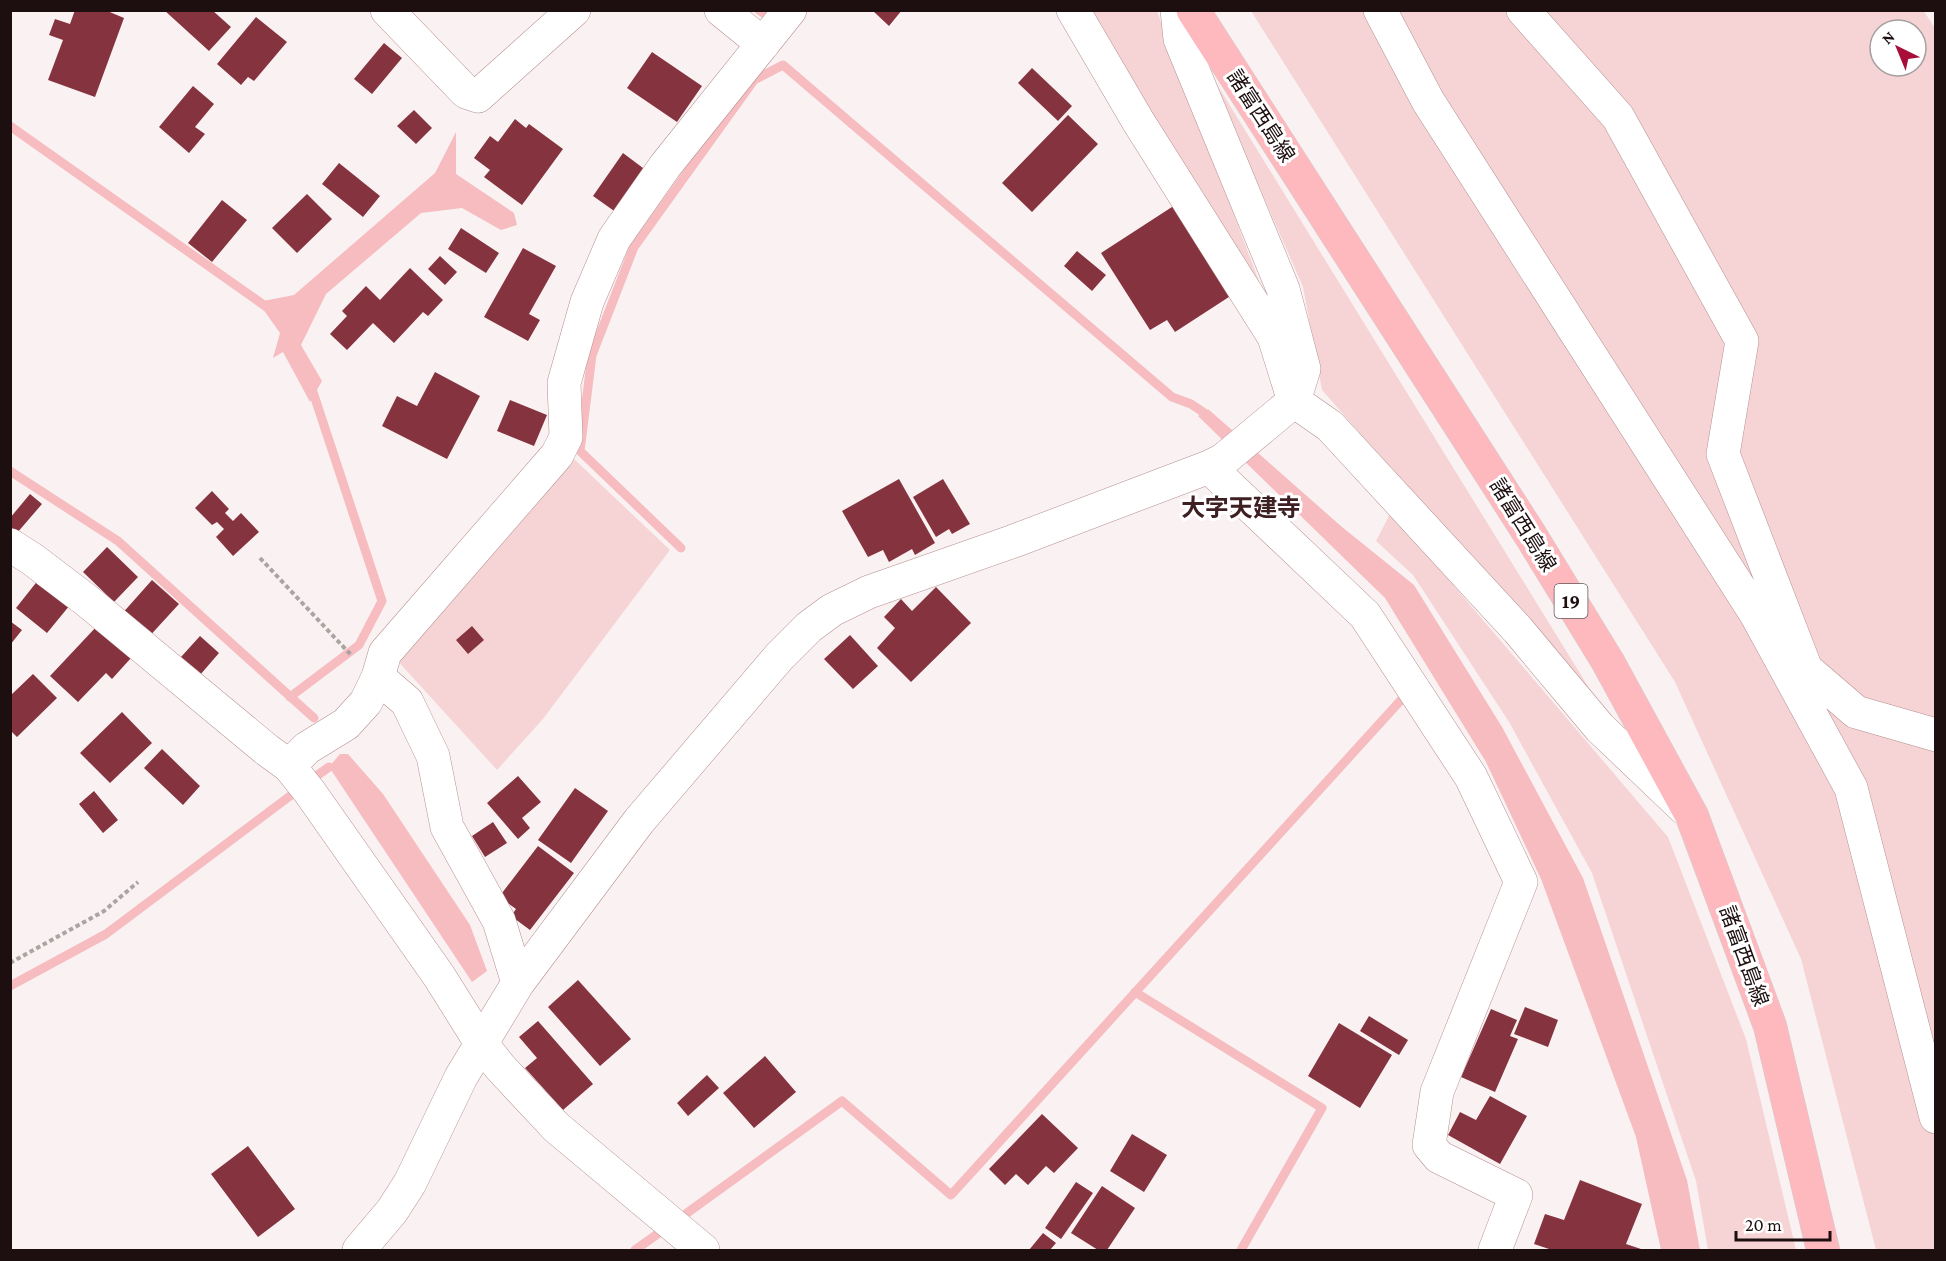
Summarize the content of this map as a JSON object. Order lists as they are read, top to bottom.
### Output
{
  "streets": {
    "main road": ["諸富西島線", "19"]
  },
  "districts": ["大字天建寺"],
  "scale_bar": "20 m",
  "north": "top left"
}
